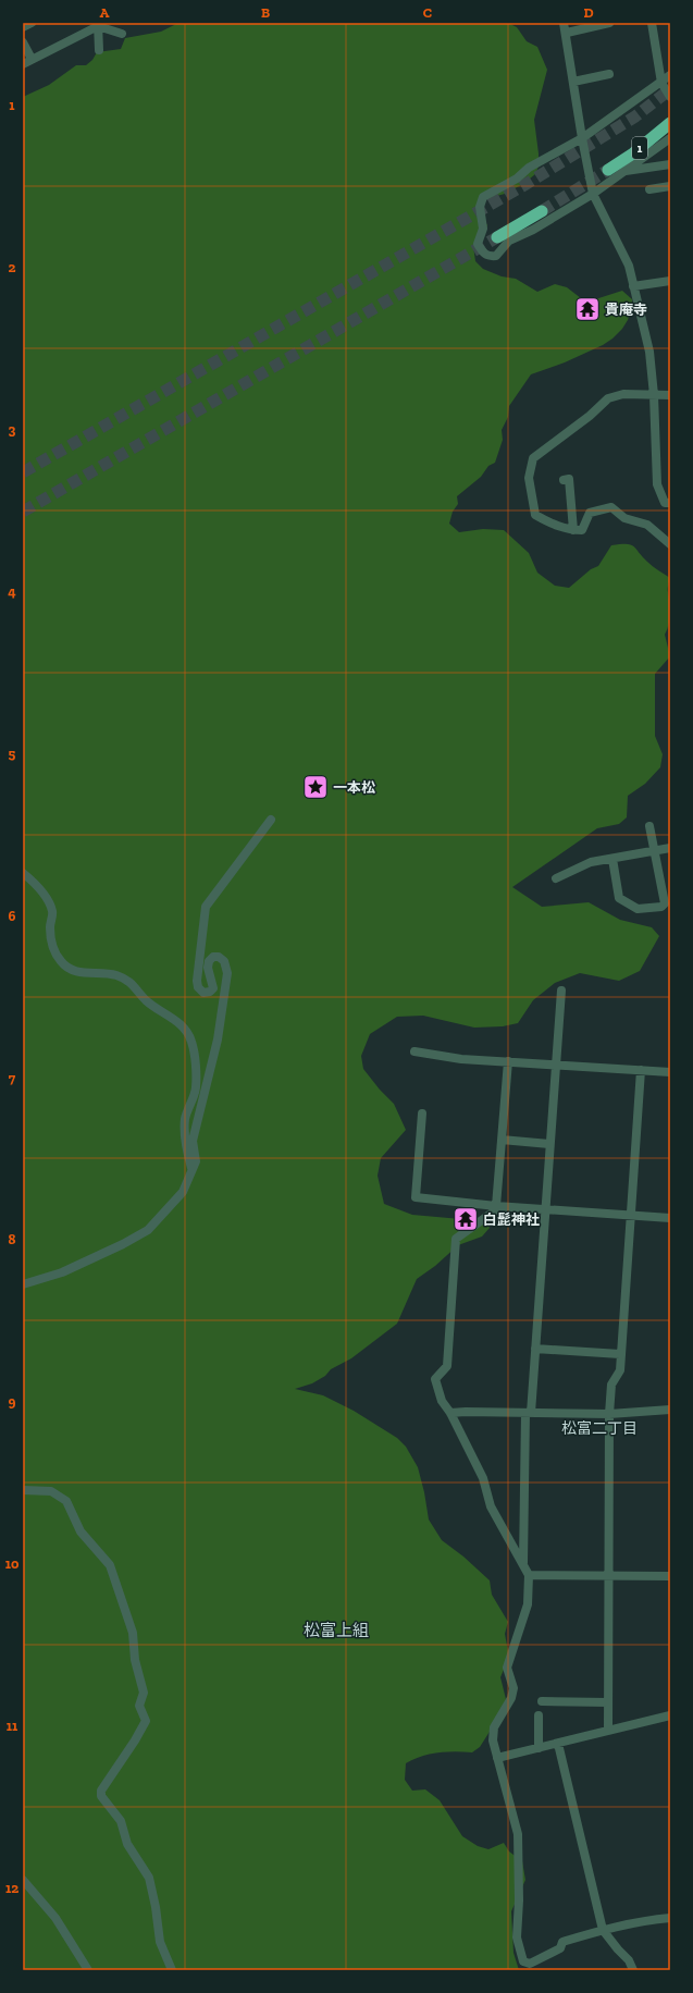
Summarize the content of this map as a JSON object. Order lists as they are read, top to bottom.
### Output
{
  "streets": {
    "highway": ["1"]
  },
  "districts": ["松富二丁目", "松富上組"],
  "places": {
    "temple": ["貴庵寺", "白髭神社"],
    "place": ["一本松"]
  },
  "grid": {
    "columns": [
      "A",
      "B",
      "C",
      "D"
    ],
    "rows": [
      "1",
      "2",
      "3",
      "4",
      "5",
      "6",
      "7",
      "8",
      "9",
      "10",
      "11",
      "12"
    ]
  }
}
